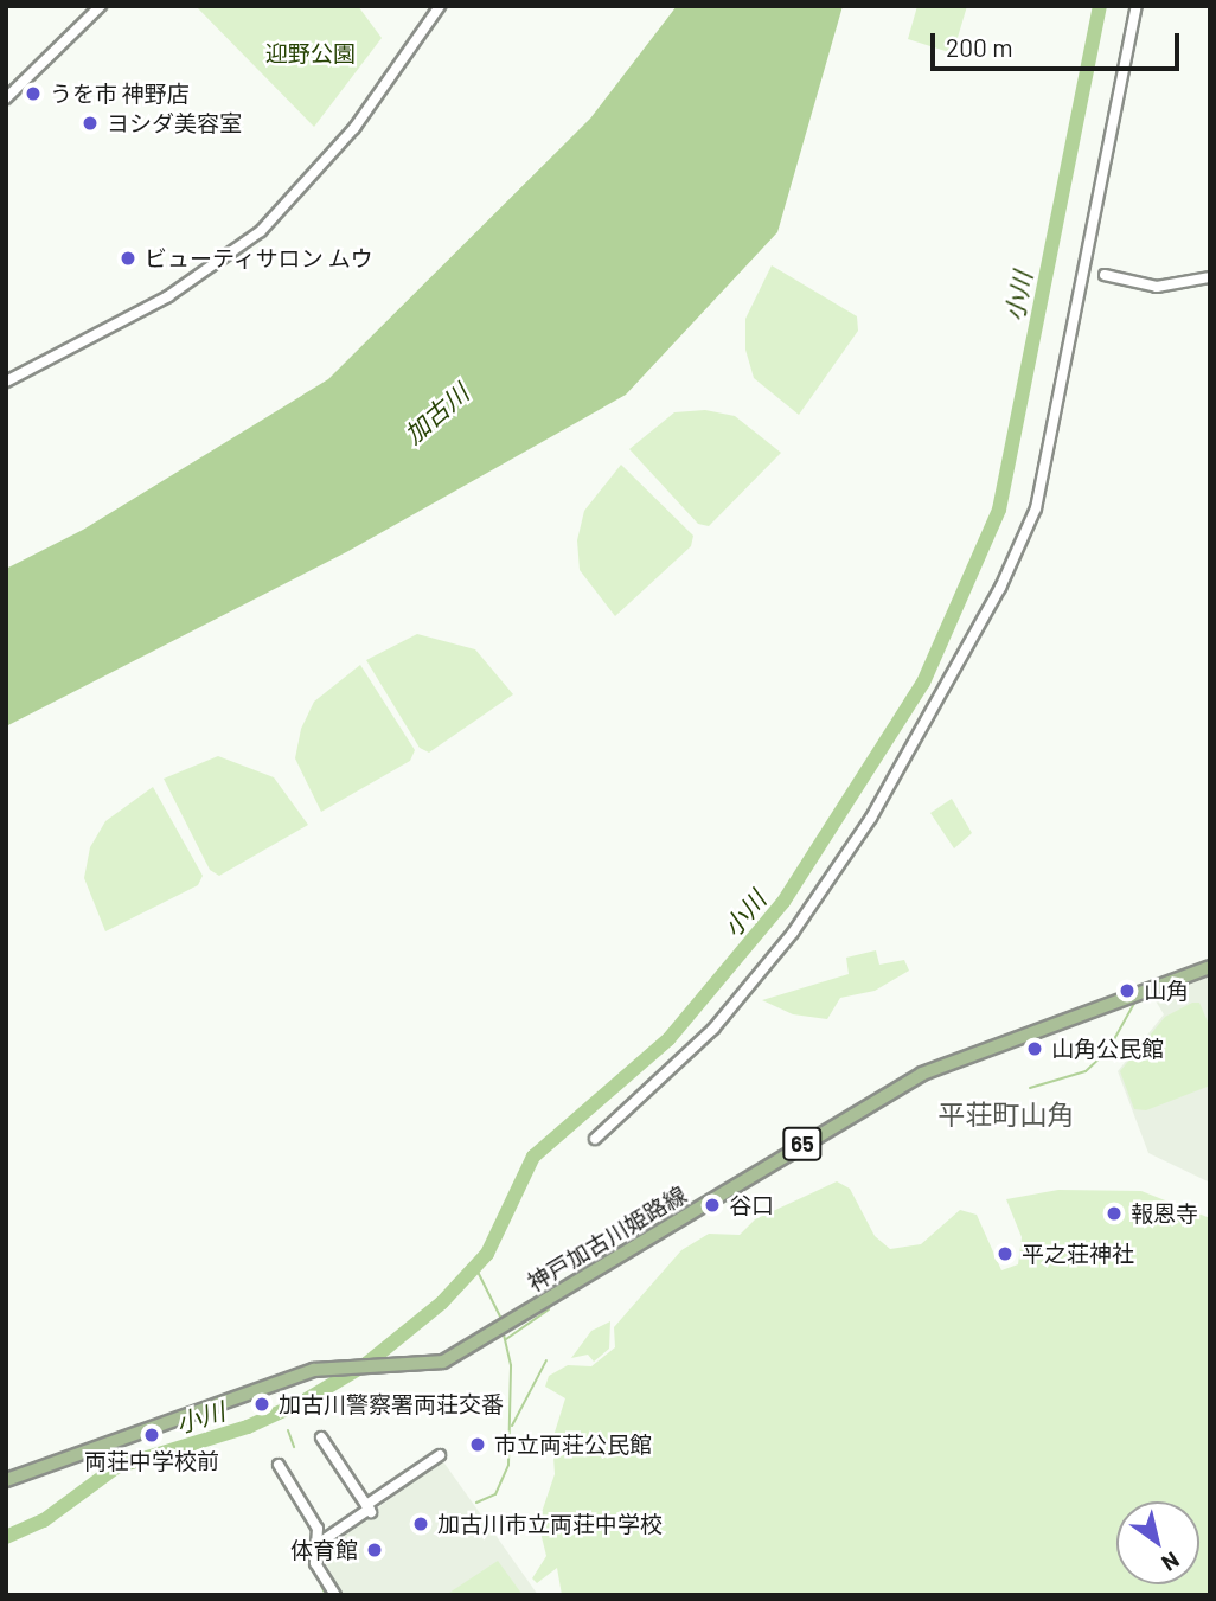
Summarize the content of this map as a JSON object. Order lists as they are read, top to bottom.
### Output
{
  "streets": {
    "main road": ["65", "神戸加古川姫路線"]
  },
  "districts": ["平荘町山角"],
  "water": ["小川", "加古川"],
  "parks": ["迎野公園"],
  "places": [
    "うを市 神野店",
    "ヨシダ美容室",
    "ビューティサロン ムウ",
    "山角",
    "山角公民館",
    "谷口",
    "報恩寺",
    "平之荘神社",
    "加古川警察署両荘交番",
    "両荘中学校前",
    "市立両荘公民館",
    "加古川市立両荘中学校",
    "体育館"
  ],
  "scale_bar": "200 m",
  "north": "bottom right"
}
